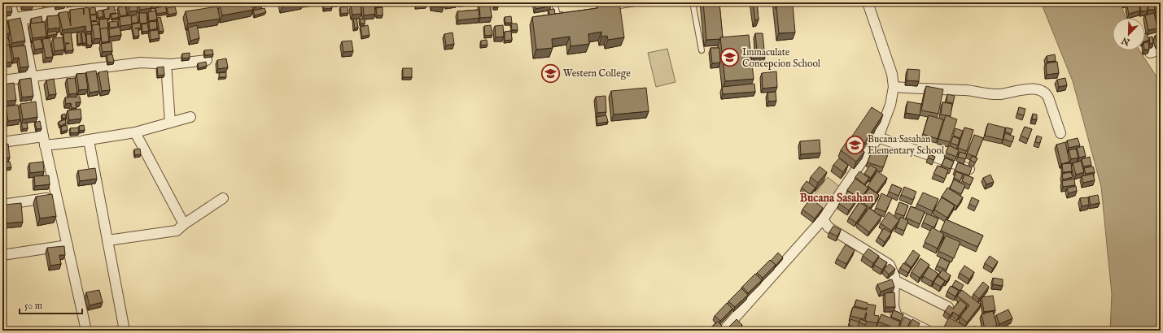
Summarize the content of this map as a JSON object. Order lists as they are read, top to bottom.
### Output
{
  "districts": ["Bucana Sasahan"],
  "places": {
    "school or university": ["Immaculate Concepcion School", "Western College", "Bucana Sasahan Elementary School"]
  },
  "scale_bar": "50 m",
  "north": "bottom left"
}
